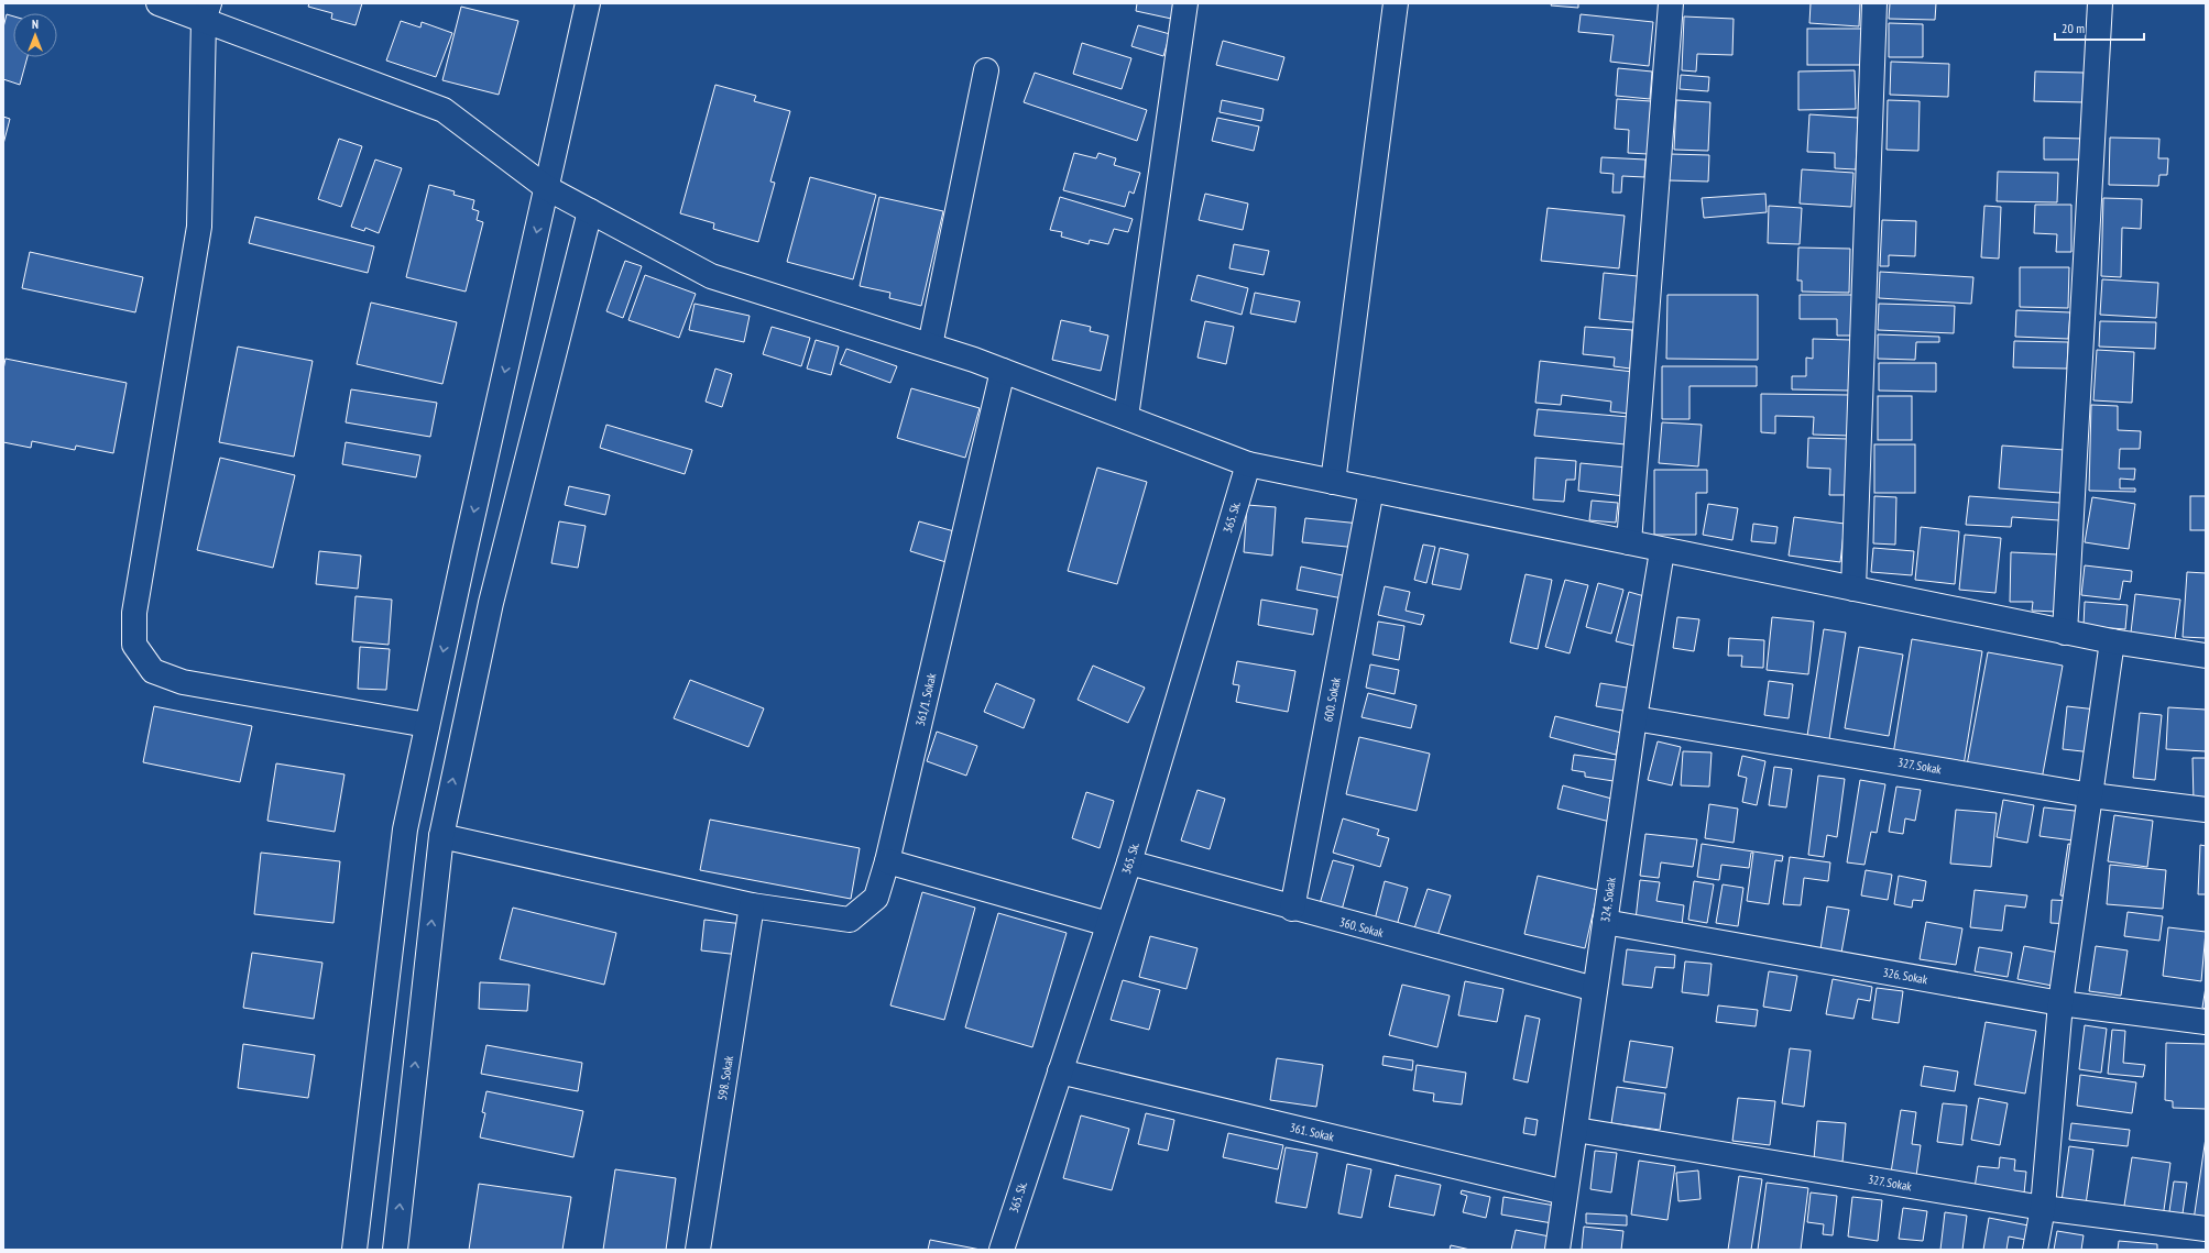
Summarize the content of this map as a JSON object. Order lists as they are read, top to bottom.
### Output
{
  "streets": {
    "street": [
      "365. Sk.",
      "361/1. Sokak",
      "600. Sokak",
      "327. Sokak",
      "324. Sokak",
      "360. Sokak",
      "326. Sokak",
      "598. Sokak",
      "361. Sokak"
    ]
  },
  "crossings": [
    ["365. Sk.", "360. Sokak"],
    ["365. Sk.", "361. Sokak"],
    ["361/1. Sokak", "598. Sokak"],
    ["600. Sokak", "360. Sokak"],
    ["327. Sokak", "324. Sokak"],
    ["324. Sokak", "360. Sokak"],
    ["324. Sokak", "326. Sokak"],
    ["324. Sokak", "361. Sokak"]
  ],
  "scale_bar": "20 m",
  "north": "top"
}
